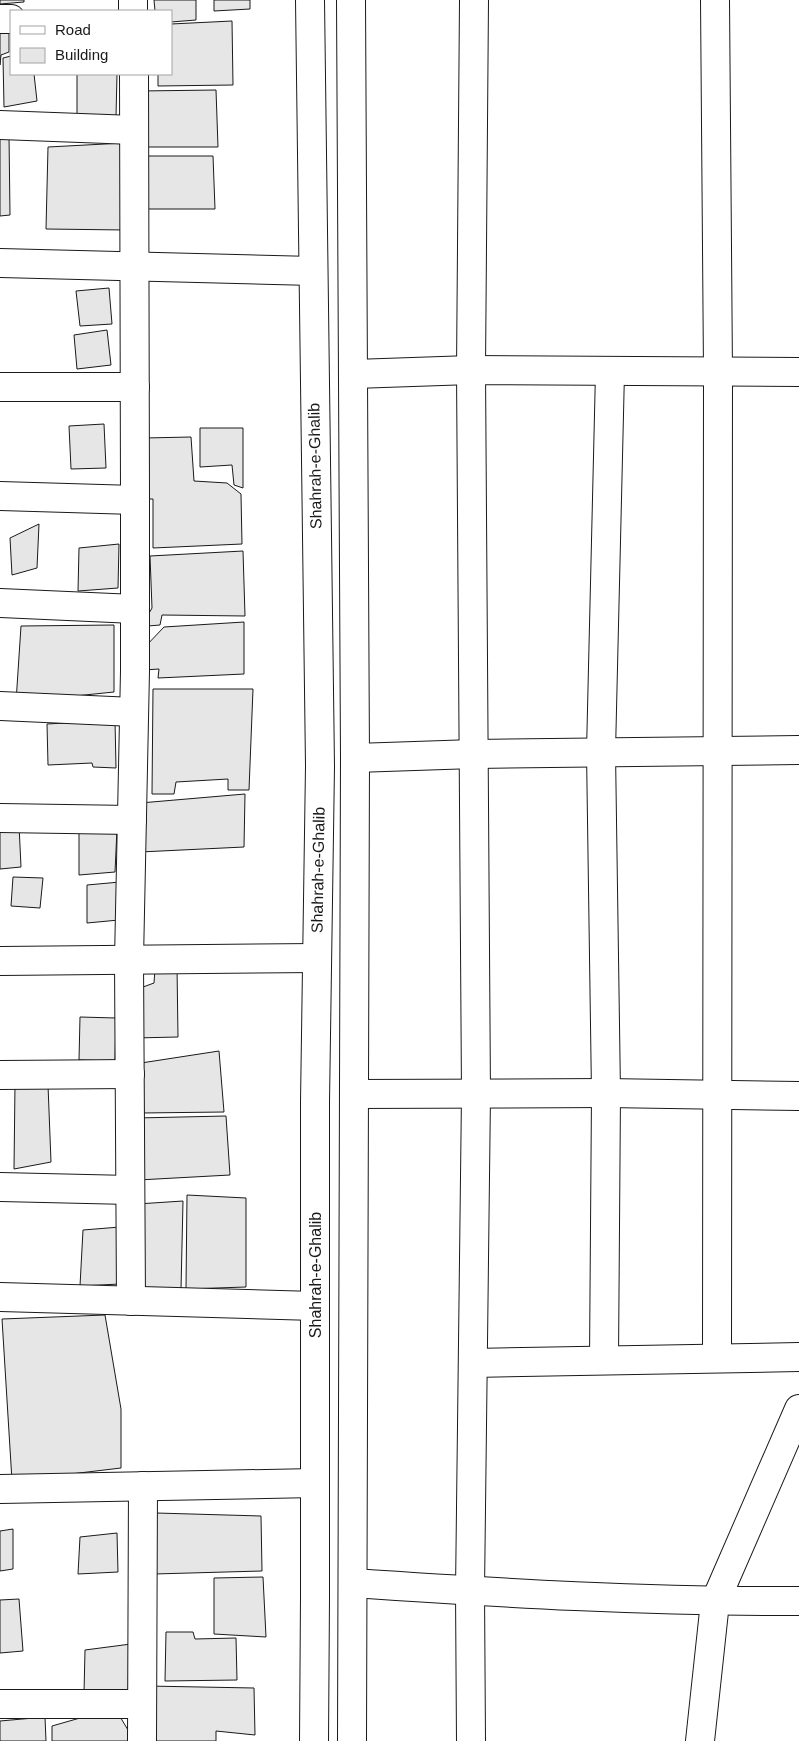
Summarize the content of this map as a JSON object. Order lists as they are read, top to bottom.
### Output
{
  "streets": {
    "street": ["Shahrah-e-Ghalib"]
  },
  "legend": ["Road", "Building"]
}
